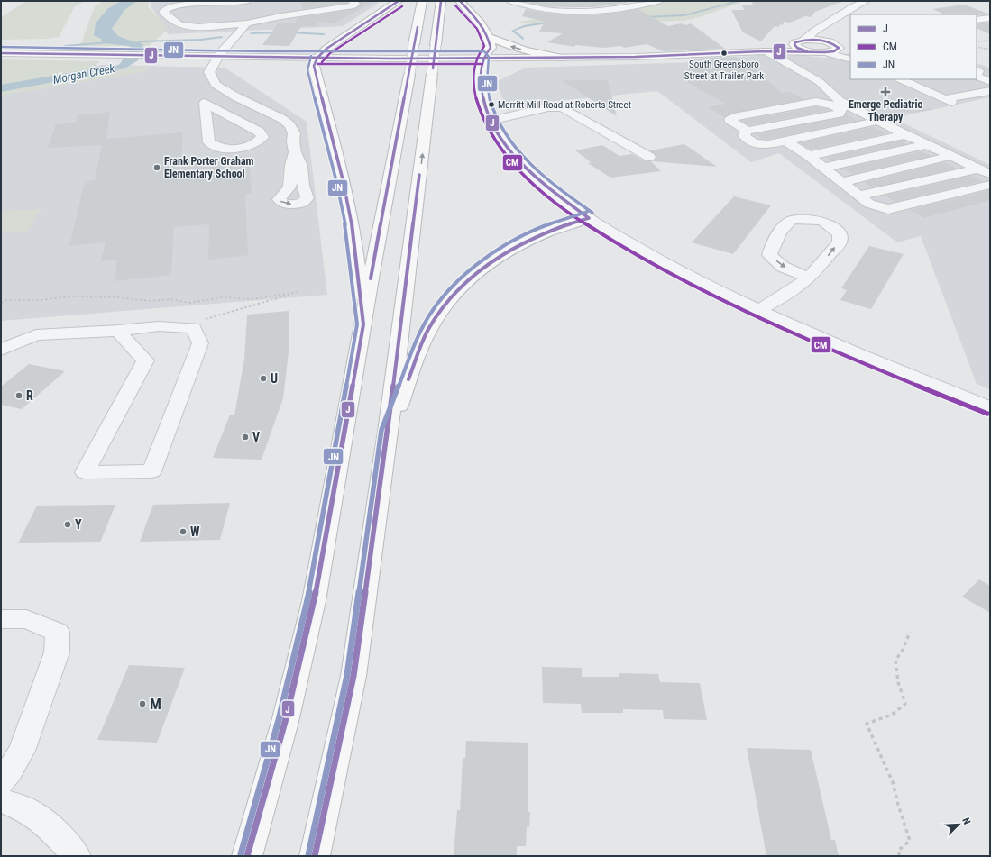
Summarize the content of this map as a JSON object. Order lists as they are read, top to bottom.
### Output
{
  "water": ["Morgan Creek"],
  "places": {
    "other": [
      "South Greensboro Street at Trailer Park",
      "Merritt Mill Road at Roberts Street",
      "Frank Porter Graham Elementary School",
      "U",
      "R",
      "V",
      "Y",
      "W",
      "M"
    ],
    "health": ["Emerge Pediatric Therapy"]
  },
  "lines": ["transit line J", "transit line CM", "transit line JN"],
  "legend": ["J", "CM", "JN"],
  "north": "top right"
}
